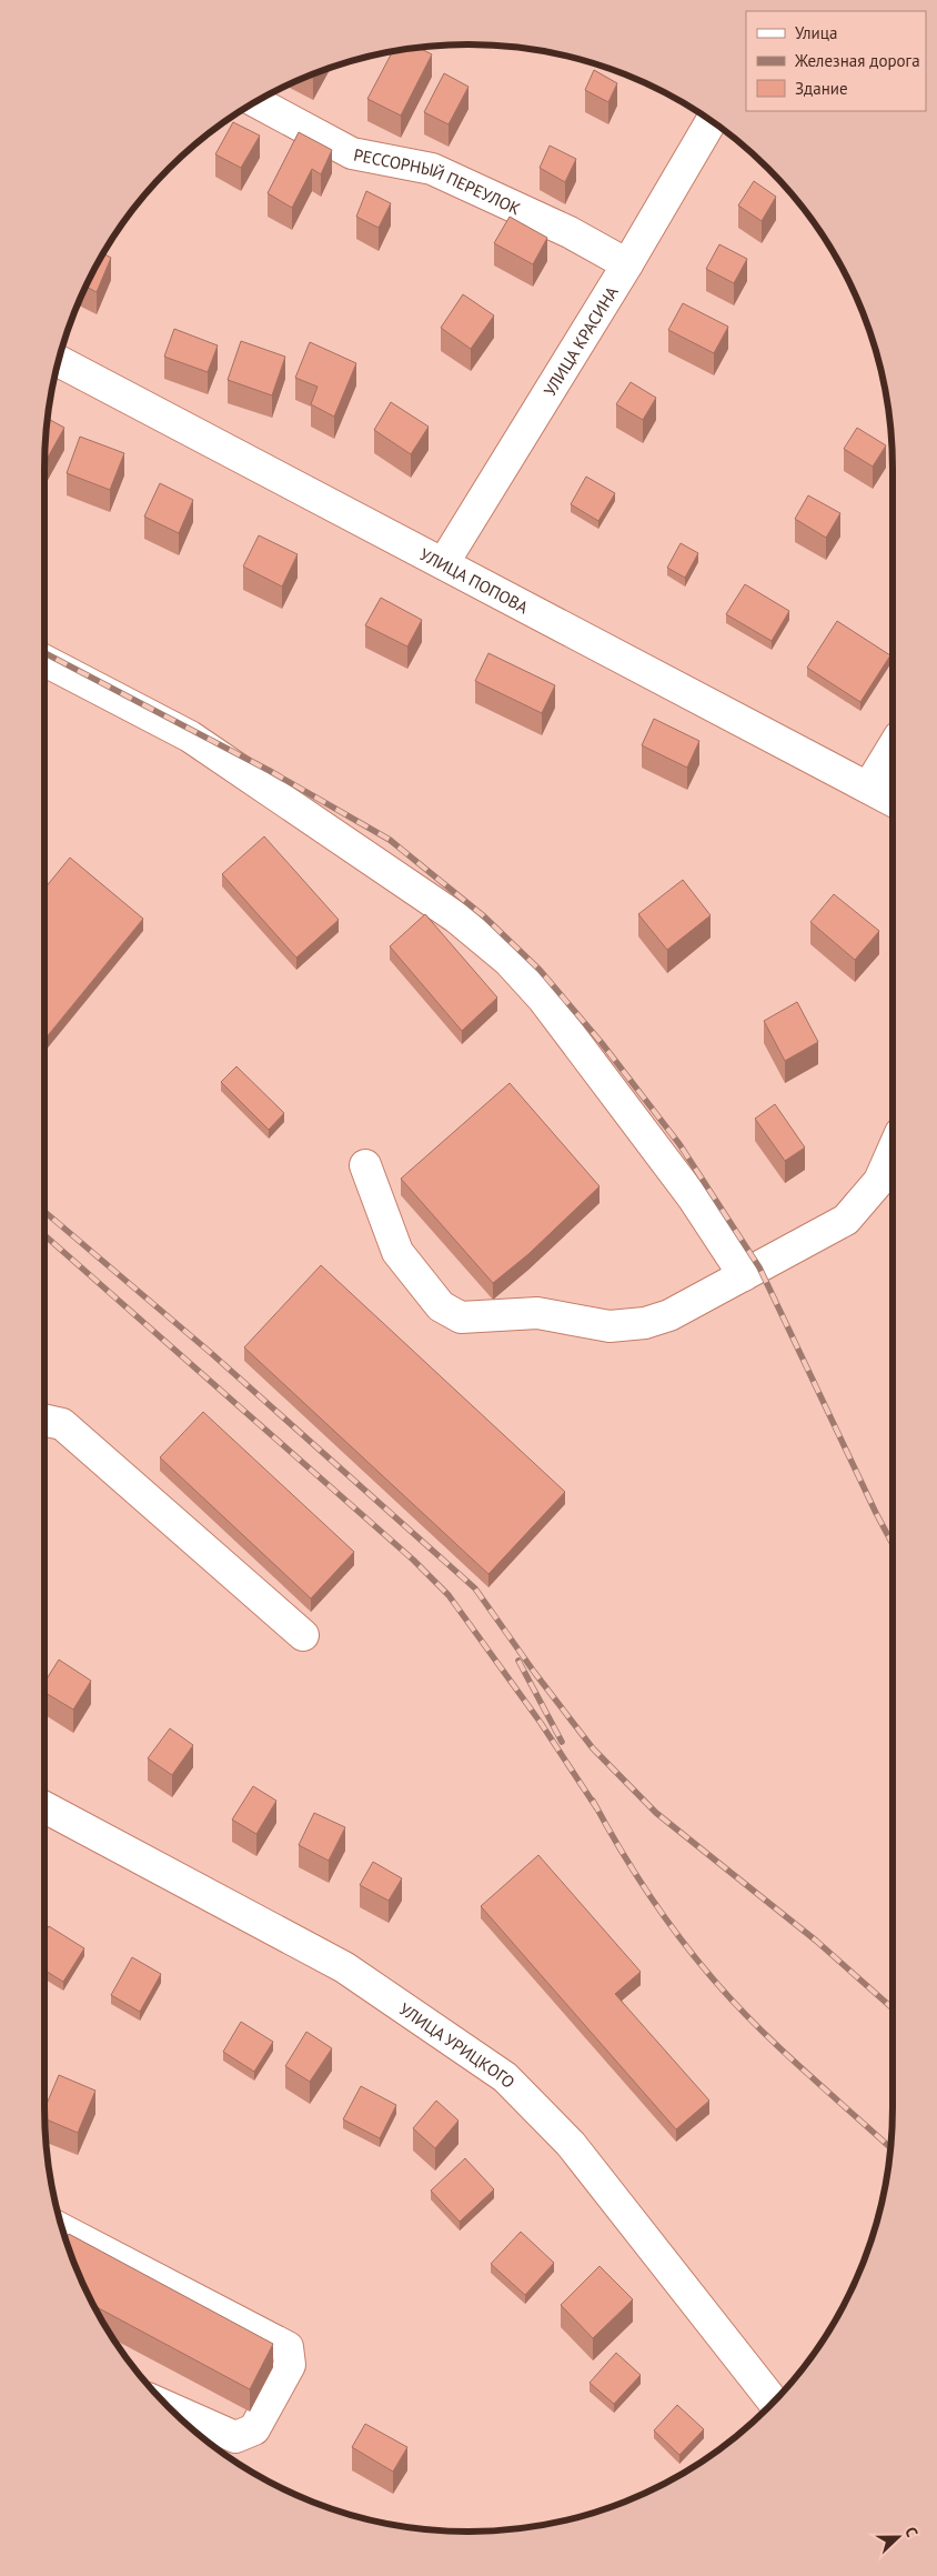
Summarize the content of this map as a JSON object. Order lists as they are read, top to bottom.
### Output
{
  "streets": {
    "street": [
      "РЕССОРНЫЙ ПЕРЕУЛОК",
      "УЛИЦА КРАСИНА",
      "УЛИЦА ПОПОВА",
      "УЛИЦА УРИЦКОГО"
    ]
  },
  "crossings": [
    ["РЕССОРНЫЙ ПЕРЕУЛОК", "УЛИЦА КРАСИНА"],
    ["УЛИЦА КРАСИНА", "УЛИЦА ПОПОВА"]
  ],
  "legend": ["Улица", "Железная дорога", "Здание"],
  "north": "right"
}
